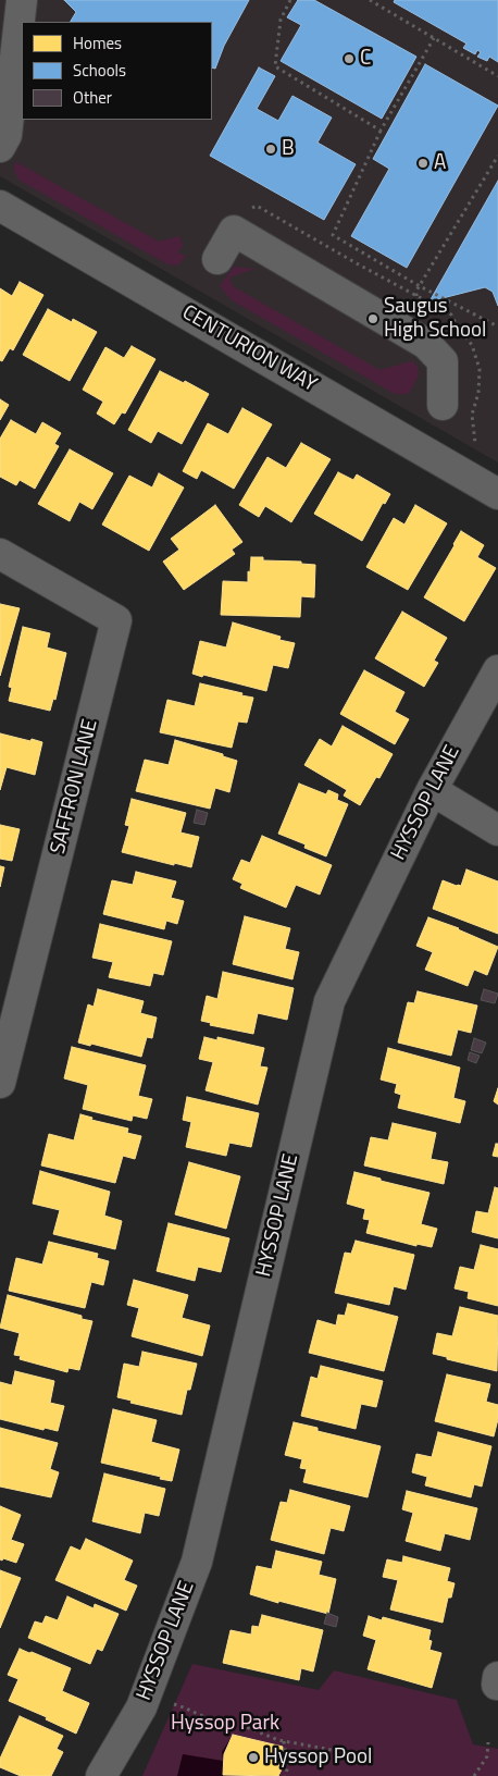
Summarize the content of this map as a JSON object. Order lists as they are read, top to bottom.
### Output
{
  "streets": {
    "street": ["CENTURION WAY", "SAFFRON LANE", "HYSSOP LANE"]
  },
  "parks": ["Hyssop Park"],
  "places": [
    "C",
    "B",
    "A",
    "Saugus High School",
    "Hyssop Pool"
  ],
  "legend": ["Homes", "Schools", "Other"]
}
